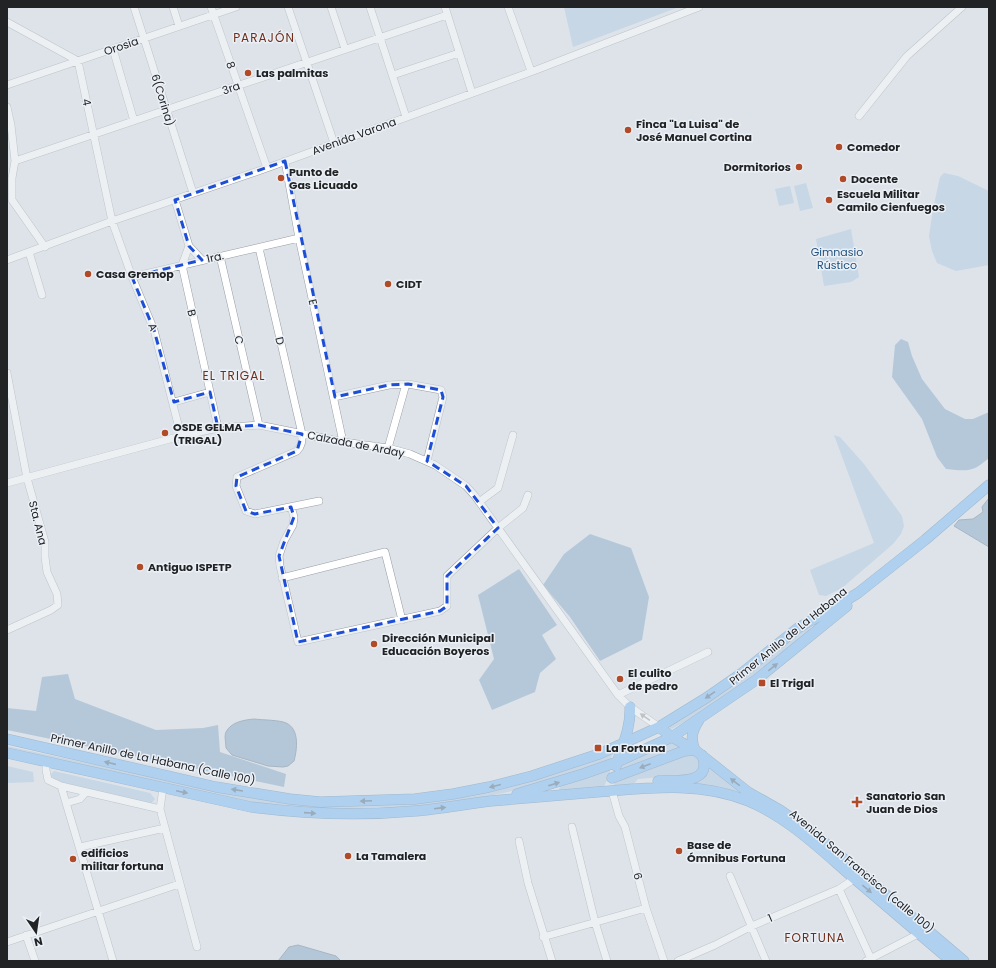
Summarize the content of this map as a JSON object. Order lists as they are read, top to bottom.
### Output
{
  "streets": {
    "highway": ["Primer Anillo de La Habana", "Primer Anillo de La Habana (Calle 100)", "Avenida San Francisco (calle 100)"],
    "street": [
      "Orosia",
      "8",
      "3ra",
      "6(Corina)",
      "4",
      "Avenida Varona",
      "1ra.",
      "E",
      "B",
      "A",
      "C",
      "D",
      "Calzada de Arday",
      "Sta. Ana",
      "6",
      "1"
    ]
  },
  "crossings": [
    ["Orosia", "8"],
    ["Orosia", "6(Corina)"],
    ["Orosia", "4"],
    ["8", "3ra"],
    ["8", "Avenida Varona"],
    ["3ra", "6(Corina)"],
    ["3ra", "4"],
    ["6(Corina)", "Avenida Varona"],
    ["4", "Avenida Varona"],
    ["4", "A"],
    ["Avenida Varona", "E"],
    ["Avenida Varona", "A"],
    ["1ra.", "E"],
    ["1ra.", "B"],
    ["1ra.", "A"],
    ["1ra.", "C"],
    ["1ra.", "D"],
    ["E", "Calzada de Arday"],
    ["B", "Calzada de Arday"],
    ["A", "Calzada de Arday"],
    ["C", "Calzada de Arday"],
    ["D", "Calzada de Arday"],
    ["Calzada de Arday", "Sta. Ana"],
    ["Calzada de Arday", "Primer Anillo de La Habana"],
    ["Primer Anillo de La Habana", "Avenida San Francisco (calle 100)"],
    ["Avenida San Francisco (calle 100)", "6"],
    ["Avenida San Francisco (calle 100)", "1"]
  ],
  "districts": ["PARAJÓN", "EL TRIGAL", "FORTUNA"],
  "parks": ["Gimnasio Rústico"],
  "places": {
    "other": [
      "Las palmitas",
      "Finca \"La Luisa\" de José Manuel Cortina",
      "Comedor",
      "Dormitorios",
      "Punto de Gas Licuado",
      "Docente",
      "Escuela Militar Camilo Cienfuegos",
      "Casa Gremop",
      "CIDT",
      "OSDE GELMA (TRIGAL)",
      "Antiguo ISPETP",
      "Dirección Municipal Educación Boyeros",
      "El culito de pedro",
      "Base de Ómnibus Fortuna",
      "La Tamalera",
      "edificios militar fortuna"
    ],
    "transit": ["El Trigal", "La Fortuna"],
    "health": ["Sanatorio San Juan de Dios"]
  },
  "north": "bottom"
}
